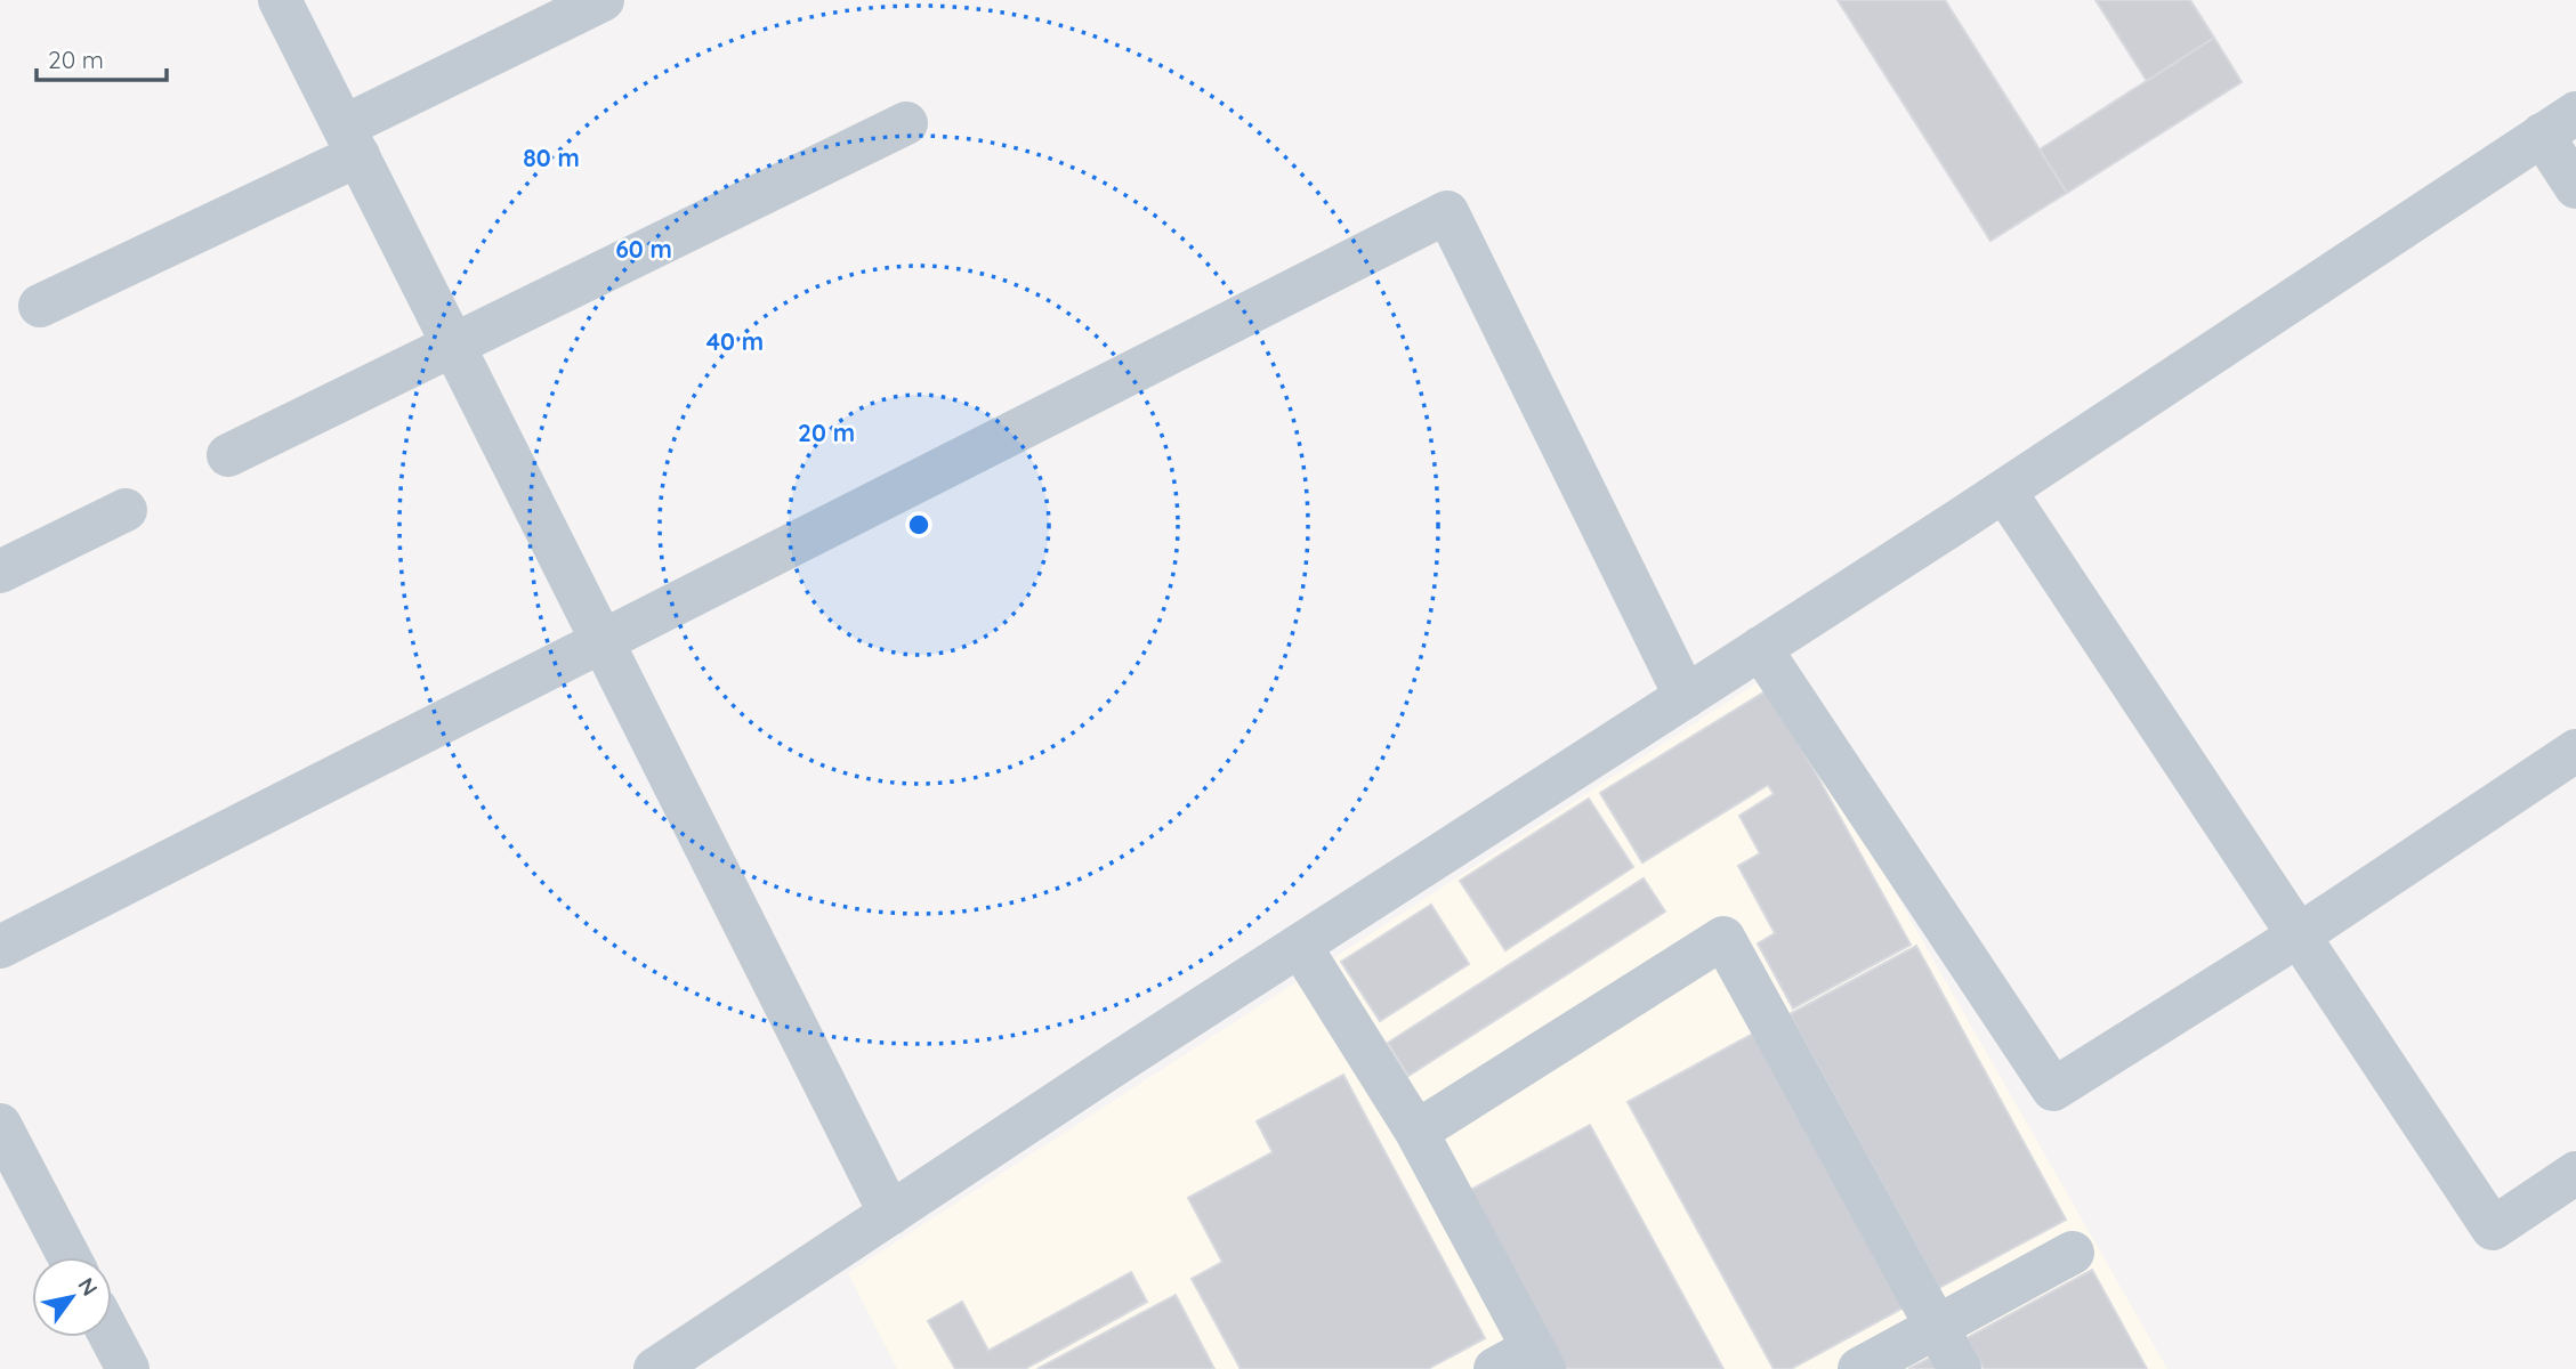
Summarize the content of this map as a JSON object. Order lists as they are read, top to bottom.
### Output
{
  "scale_bar": "20 m",
  "north": "top right",
  "rings": [
    "80 m",
    "60 m",
    "40 m",
    "20 m"
  ]
}
